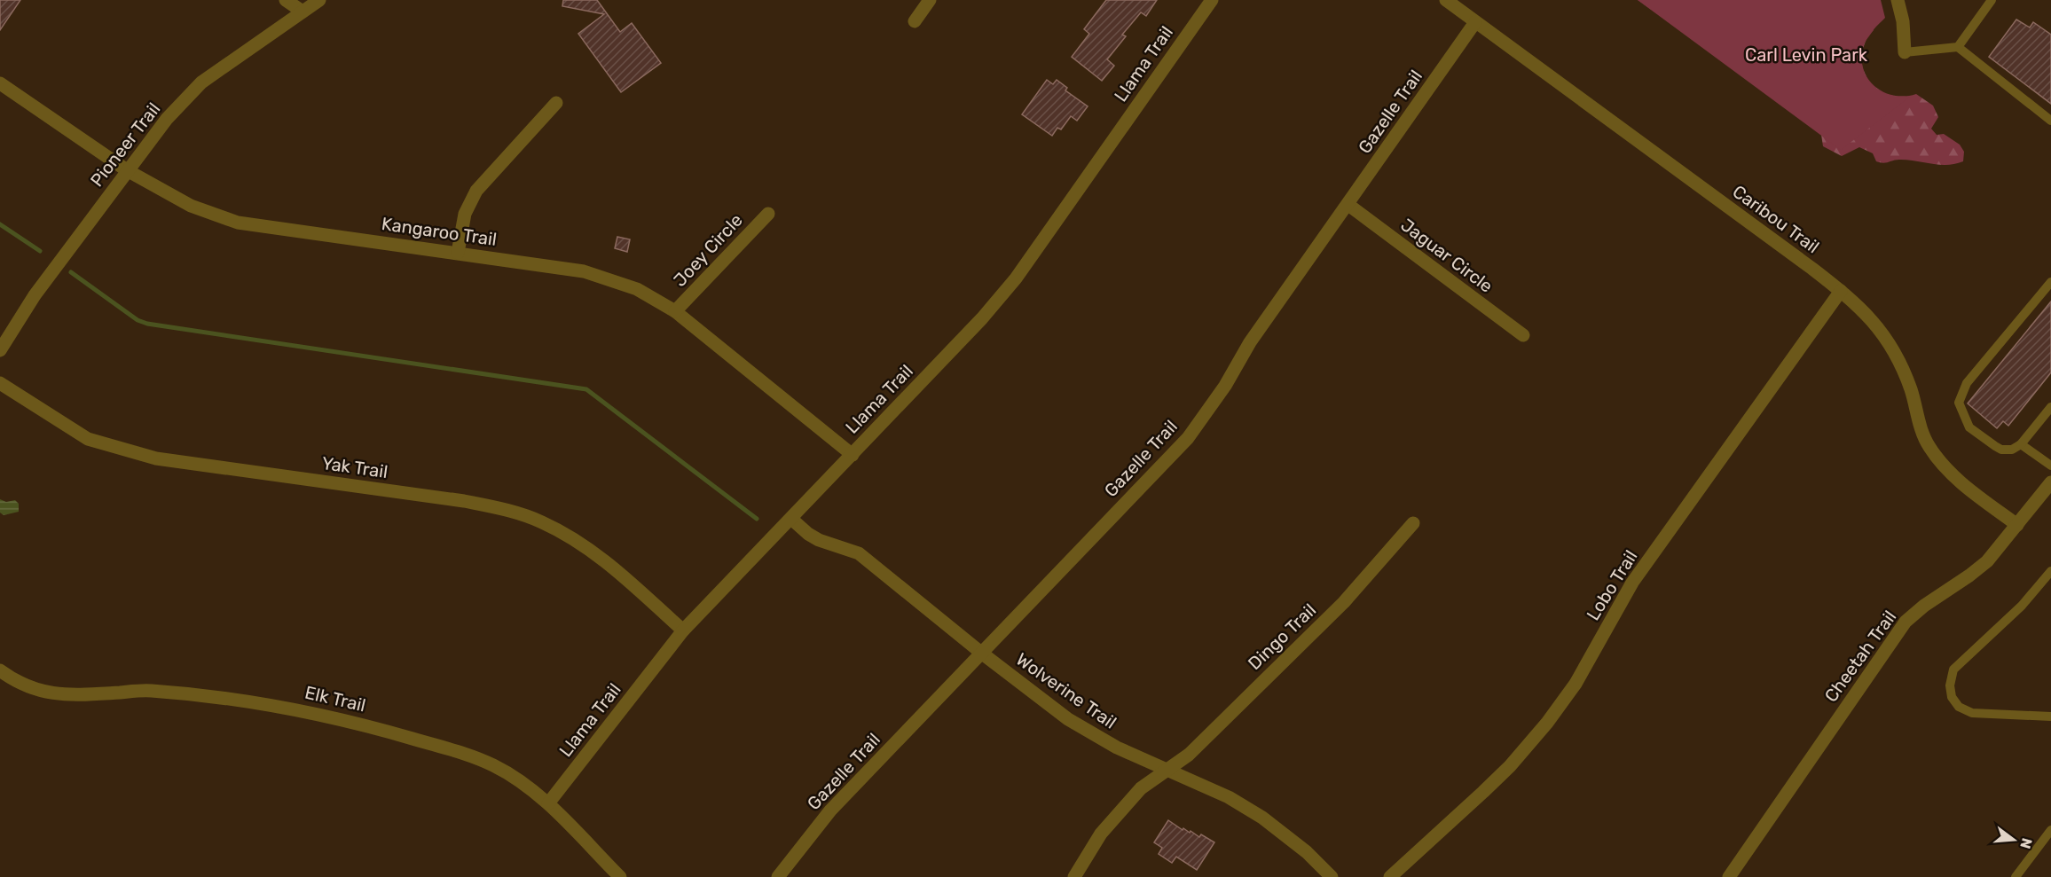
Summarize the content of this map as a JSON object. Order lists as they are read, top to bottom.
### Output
{
  "streets": {
    "street": [
      "Llama Trail",
      "Gazelle Trail",
      "Pioneer Trail",
      "Caribou Trail",
      "Kangaroo Trail",
      "Joey Circle",
      "Jaguar Circle",
      "Yak Trail",
      "Lobo Trail",
      "Dingo Trail",
      "Cheetah Trail",
      "Wolverine Trail",
      "Elk Trail"
    ]
  },
  "crossings": [
    ["Llama Trail", "Kangaroo Trail"],
    ["Llama Trail", "Yak Trail"],
    ["Llama Trail", "Wolverine Trail"],
    ["Llama Trail", "Elk Trail"],
    ["Gazelle Trail", "Caribou Trail"],
    ["Gazelle Trail", "Jaguar Circle"],
    ["Gazelle Trail", "Wolverine Trail"],
    ["Pioneer Trail", "Kangaroo Trail"],
    ["Caribou Trail", "Lobo Trail"],
    ["Caribou Trail", "Cheetah Trail"],
    ["Kangaroo Trail", "Joey Circle"],
    ["Dingo Trail", "Wolverine Trail"]
  ],
  "parks": ["Carl Levin Park"],
  "north": "right"
}
